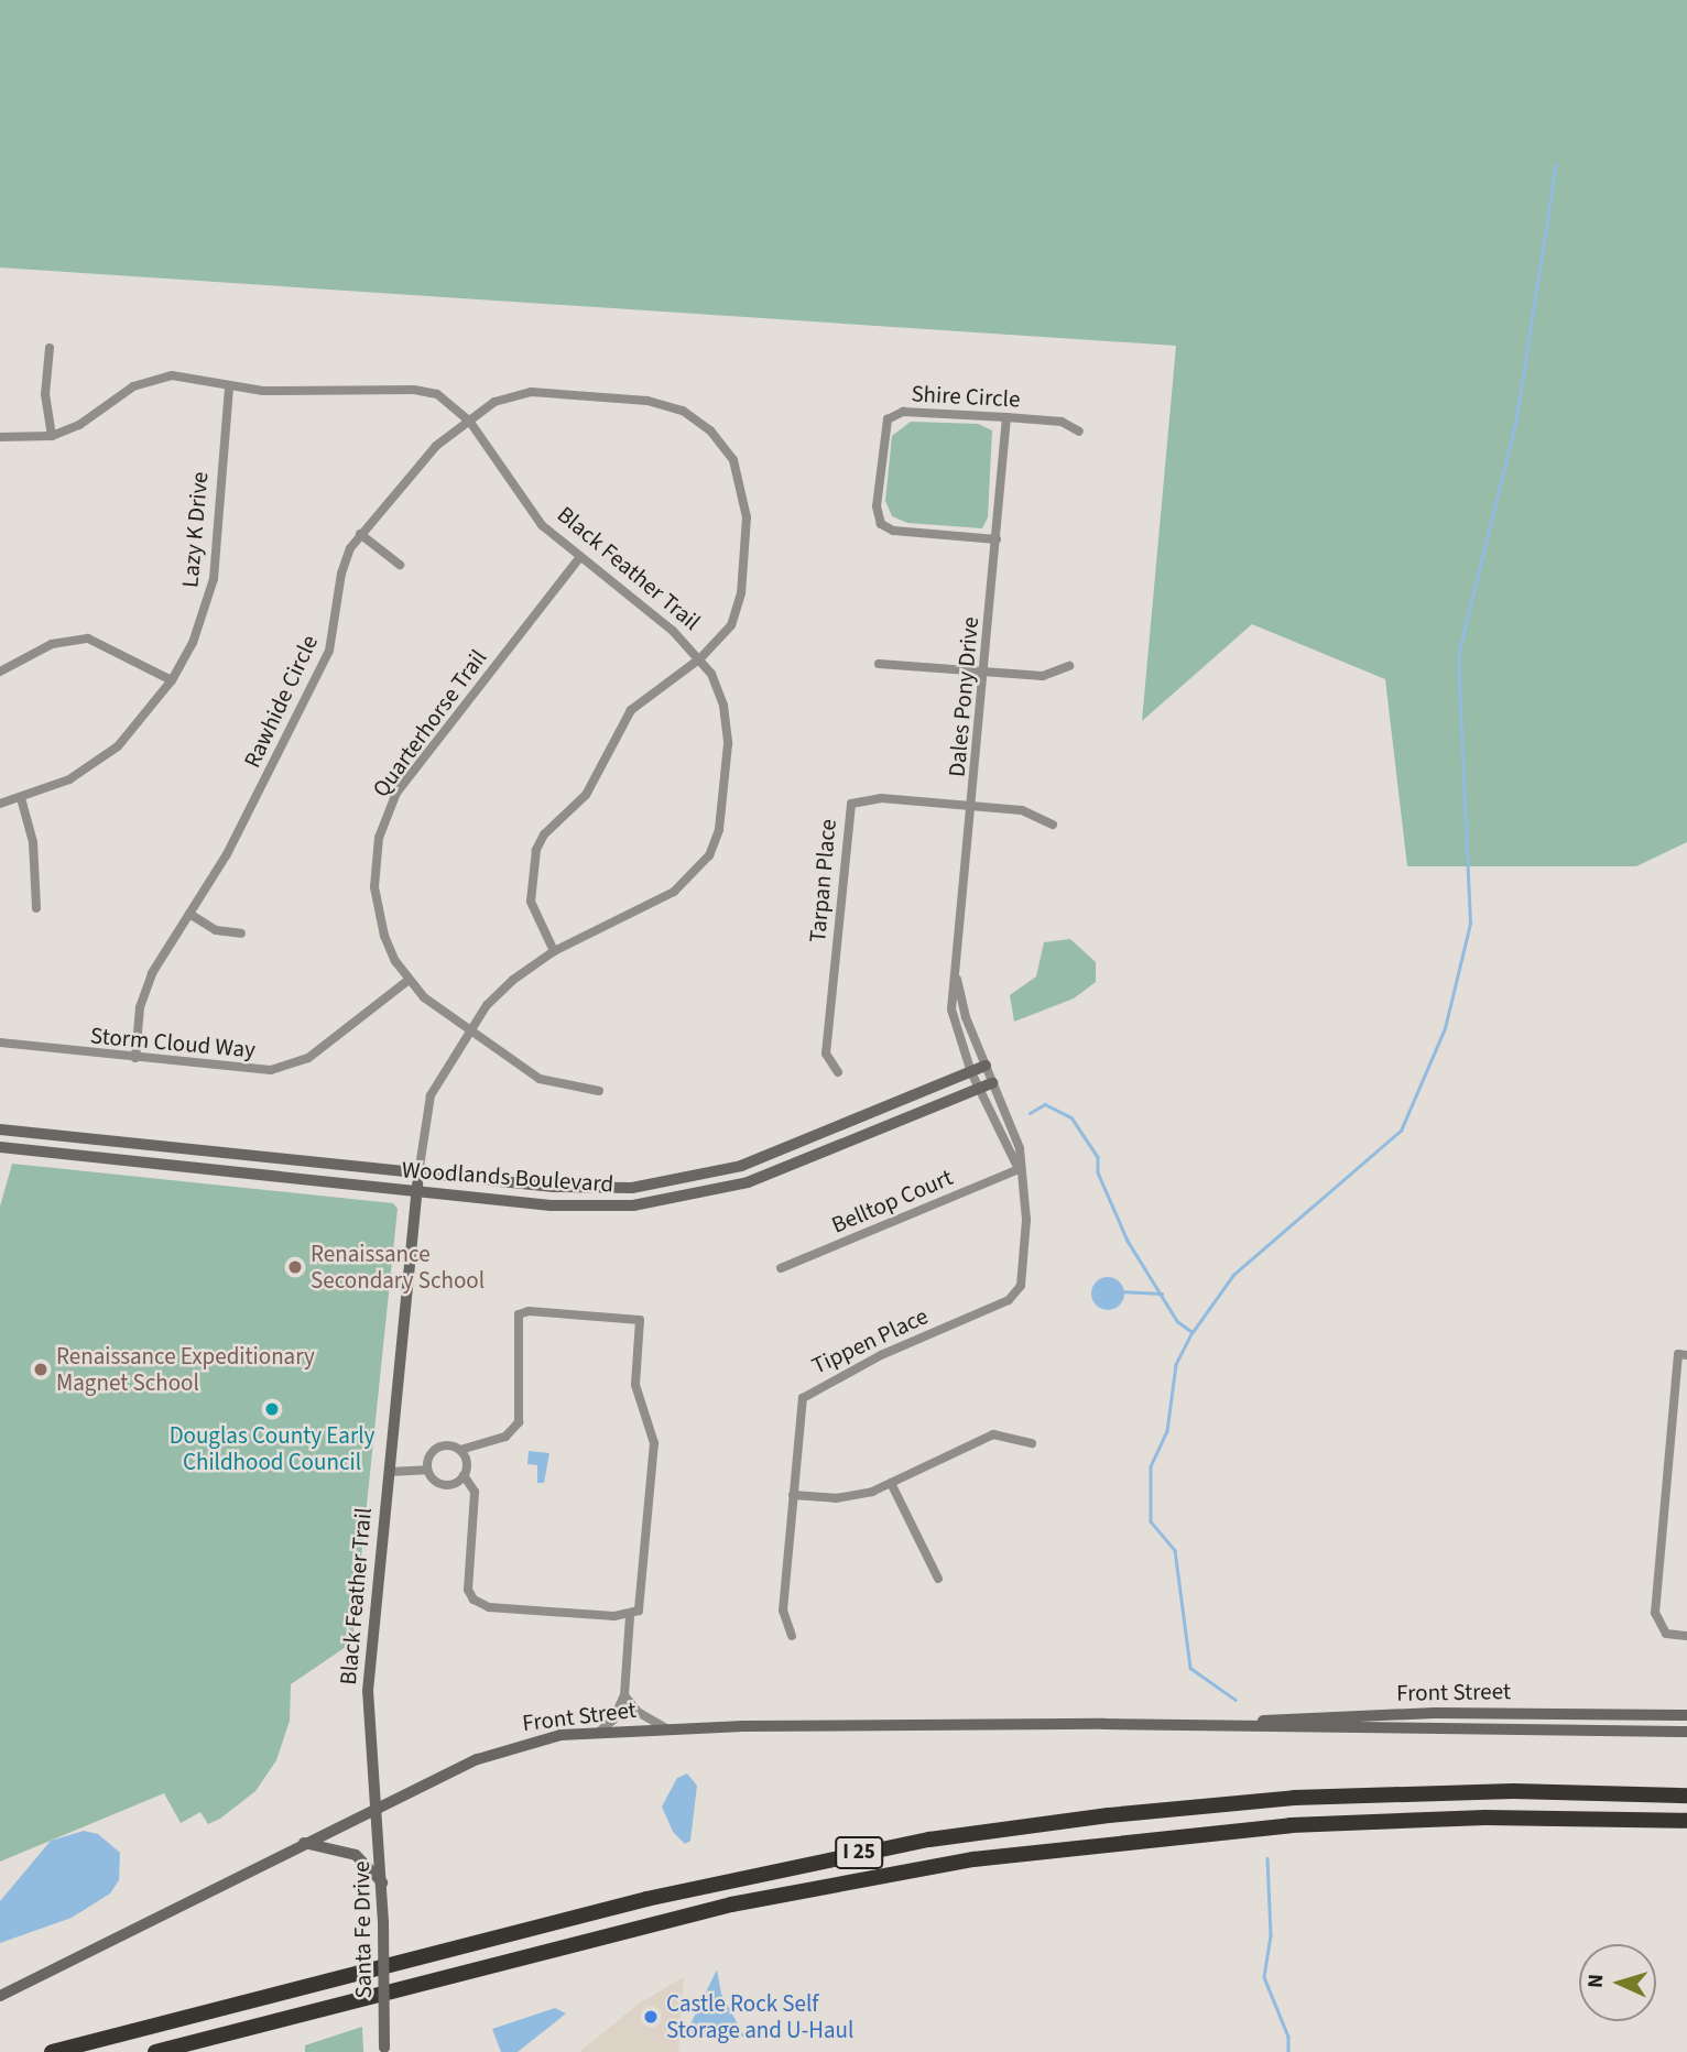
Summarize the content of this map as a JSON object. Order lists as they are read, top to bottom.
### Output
{
  "streets": {
    "highway": ["I 25"],
    "street": [
      "Shire Circle",
      "Lazy K Drive",
      "Black Feather Trail",
      "Dales Pony Drive",
      "Rawhide Circle",
      "Quarterhorse Trail",
      "Tarpan Place",
      "Storm Cloud Way",
      "Woodlands Boulevard",
      "Belltop Court",
      "Tippen Place",
      "Front Street",
      "Santa Fe Drive"
    ]
  },
  "crossings": [
    ["Shire Circle", "Dales Pony Drive"],
    ["Lazy K Drive", "Black Feather Trail"],
    ["Black Feather Trail", "Rawhide Circle"],
    ["Black Feather Trail", "Quarterhorse Trail"],
    ["Black Feather Trail", "Woodlands Boulevard"],
    ["Black Feather Trail", "Front Street"],
    ["Black Feather Trail", "Santa Fe Drive"],
    ["Dales Pony Drive", "Tarpan Place"],
    ["Dales Pony Drive", "Woodlands Boulevard"],
    ["Dales Pony Drive", "Tippen Place"],
    ["Rawhide Circle", "Storm Cloud Way"],
    ["Quarterhorse Trail", "Storm Cloud Way"],
    ["Woodlands Boulevard", "Tippen Place"],
    ["Belltop Court", "Tippen Place"],
    ["Front Street", "Santa Fe Drive"]
  ],
  "places": [
    "Renaissance Secondary School",
    "Renaissance Expeditionary Magnet School",
    "Douglas County Early Childhood Council",
    "Castle Rock Self Storage and U-Haul"
  ],
  "north": "left"
}
